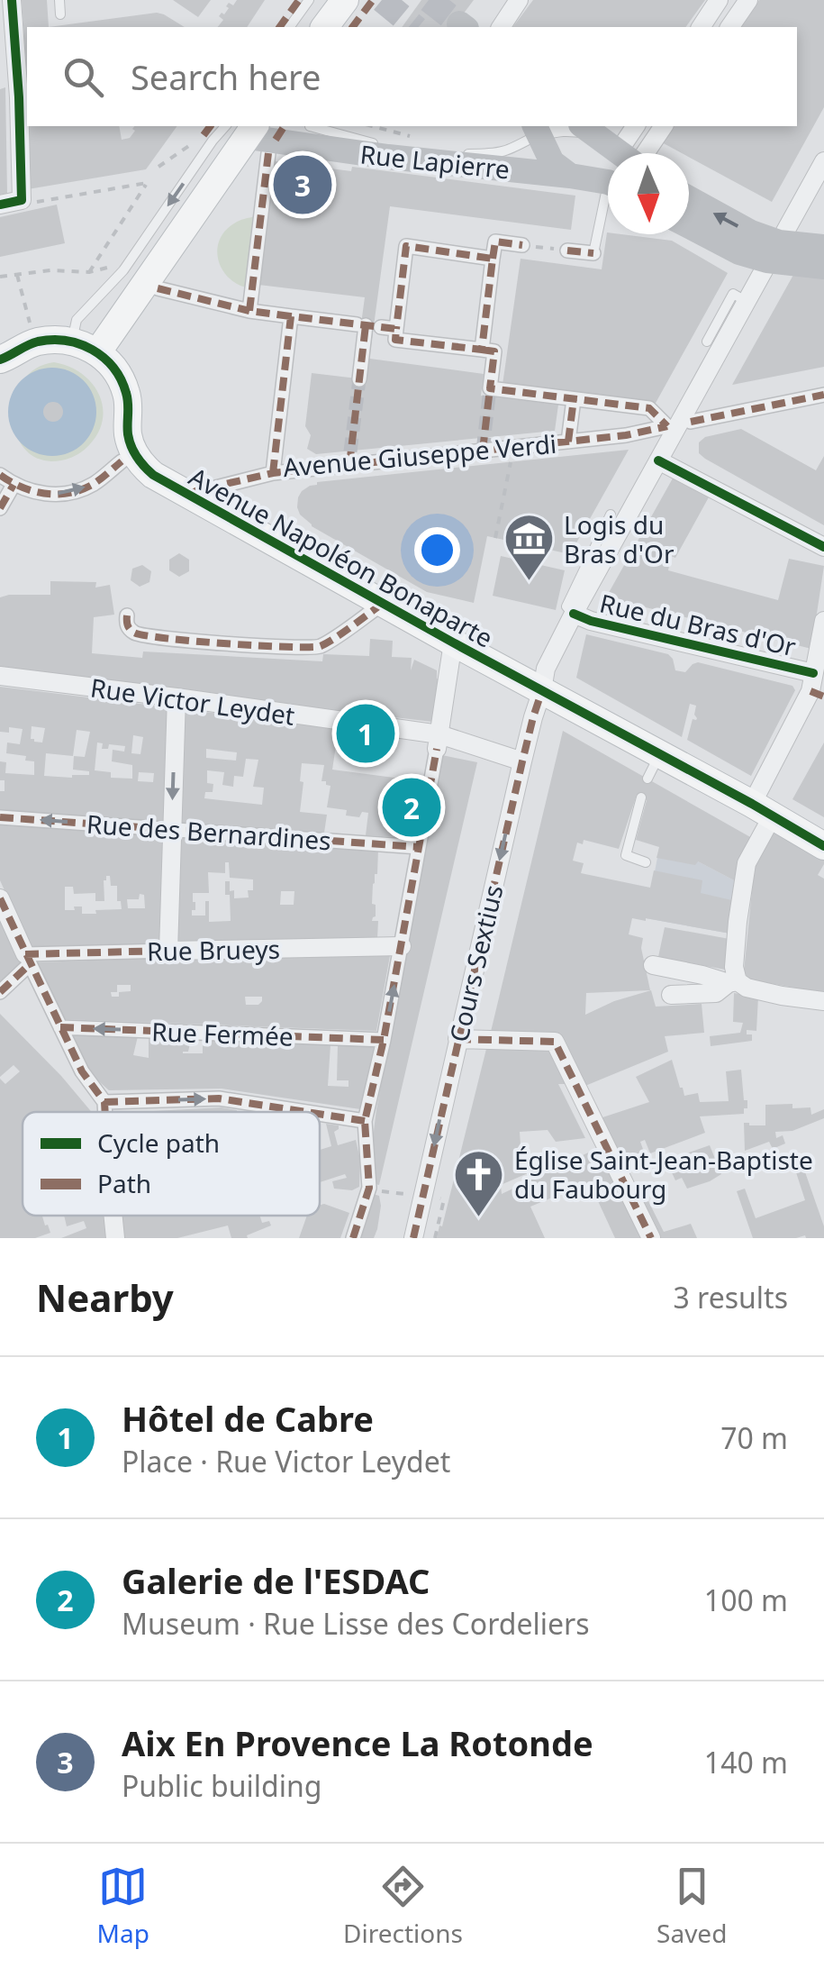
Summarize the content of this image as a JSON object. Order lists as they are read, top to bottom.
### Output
{
  "streets": {
    "main road": ["Rue Lapierre", "Avenue Napoléon Bonaparte"],
    "street": [
      "Avenue Giuseppe Verdi",
      "Rue du Bras d'Or",
      "Rue Victor Leydet",
      "Rue des Bernardines",
      "Rue Brueys",
      "Cours Sextius",
      "Rue Fermée"
    ]
  },
  "crossings": [
    ["Avenue Napoléon Bonaparte", "Cours Sextius"],
    ["Rue du Bras d'Or", "Cours Sextius"],
    ["Rue Victor Leydet", "Cours Sextius"]
  ],
  "one_way": ["Rue des Bernardines"],
  "places": {
    "museum": ["Logis du Bras d'Or"],
    "church": ["Église Saint-Jean-Baptiste du Faubourg"]
  },
  "legend": ["Cycle path", "Path"],
  "north": "bottom",
  "page": {
    "search": "Search here",
    "pins": ["3", "1", "2"],
    "heading": ["Nearby", "3 results"],
    "list": [
      {
        "mark": "1",
        "name": "Hôtel de Cabre",
        "note": "Place · Rue Victor Leydet",
        "value": "70 m"
      },
      {
        "mark": "2",
        "name": "Galerie de l'ESDAC",
        "note": "Museum · Rue Lisse des Cordeliers",
        "value": "100 m"
      },
      {
        "mark": "3",
        "name": "Aix En Provence La Rotonde",
        "note": "Public building",
        "value": "140 m"
      }
    ],
    "nav": ["Map", "Directions", "Saved"]
  }
}
